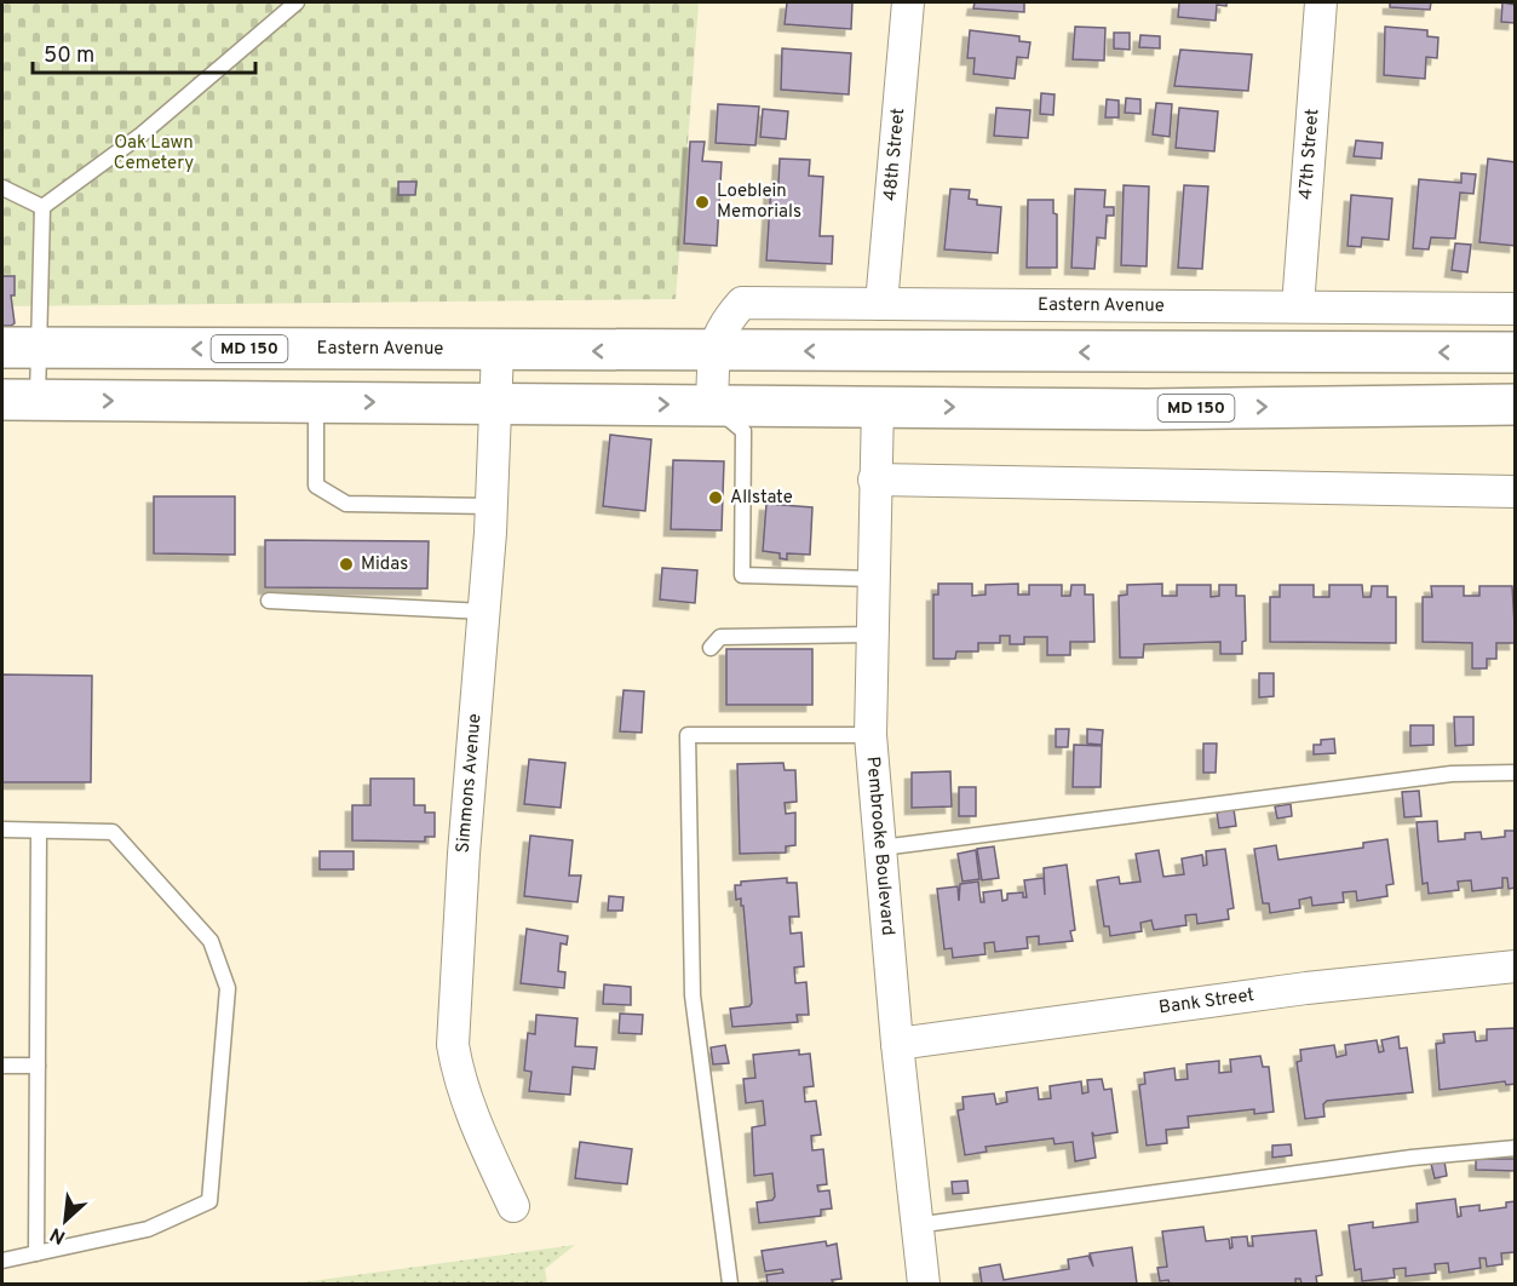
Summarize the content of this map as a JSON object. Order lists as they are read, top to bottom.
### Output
{
  "streets": {
    "main road": ["Eastern Avenue", "MD 150"],
    "street": [
      "48th Street",
      "47th Street",
      "Simmons Avenue",
      "Pembrooke Boulevard",
      "Bank Street"
    ]
  },
  "crossings": [
    ["48th Street", "Eastern Avenue"],
    ["47th Street", "Eastern Avenue"],
    ["Eastern Avenue", "MD 150"],
    ["Eastern Avenue", "Simmons Avenue"],
    ["MD 150", "Simmons Avenue"],
    ["MD 150", "Pembrooke Boulevard"],
    ["Pembrooke Boulevard", "Bank Street"]
  ],
  "parks": ["Oak Lawn Cemetery"],
  "places": ["Loeblein Memorials", "Allstate", "Midas"],
  "scale_bar": "50 m",
  "north": "bottom left"
}
